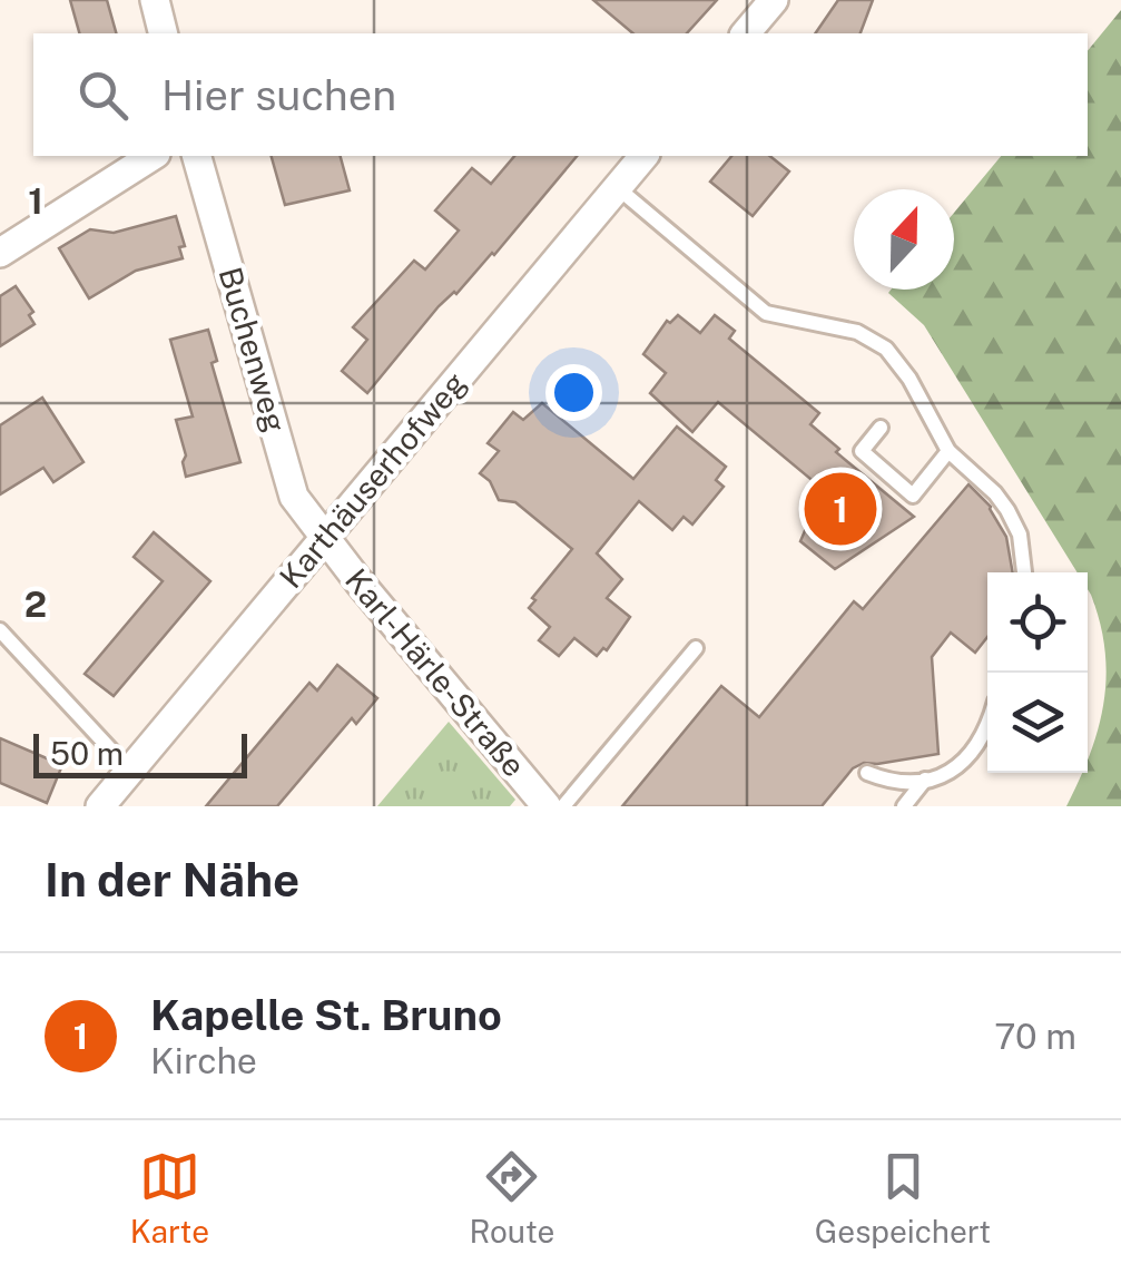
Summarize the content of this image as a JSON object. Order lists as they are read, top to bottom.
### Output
{
  "streets": {
    "street": ["Buchenweg", "Karthäuserhofweg", "Karl-Härle-Straße"]
  },
  "crossings": [
    ["Buchenweg", "Karthäuserhofweg"],
    ["Buchenweg", "Karl-Härle-Straße"],
    ["Karthäuserhofweg", "Karl-Härle-Straße"]
  ],
  "scale_bar": "50 m",
  "north": "top",
  "page": {
    "search": "Hier suchen",
    "pins": "1",
    "scale": "50 m",
    "heading": "In der Nähe",
    "list": [
      {
        "mark": "1",
        "name": "Kapelle St. Bruno",
        "note": "Kirche",
        "value": "70 m"
      }
    ],
    "nav": ["Karte", "Route", "Gespeichert"]
  },
  "grid": {
    "rows": ["1", "2"]
  }
}
